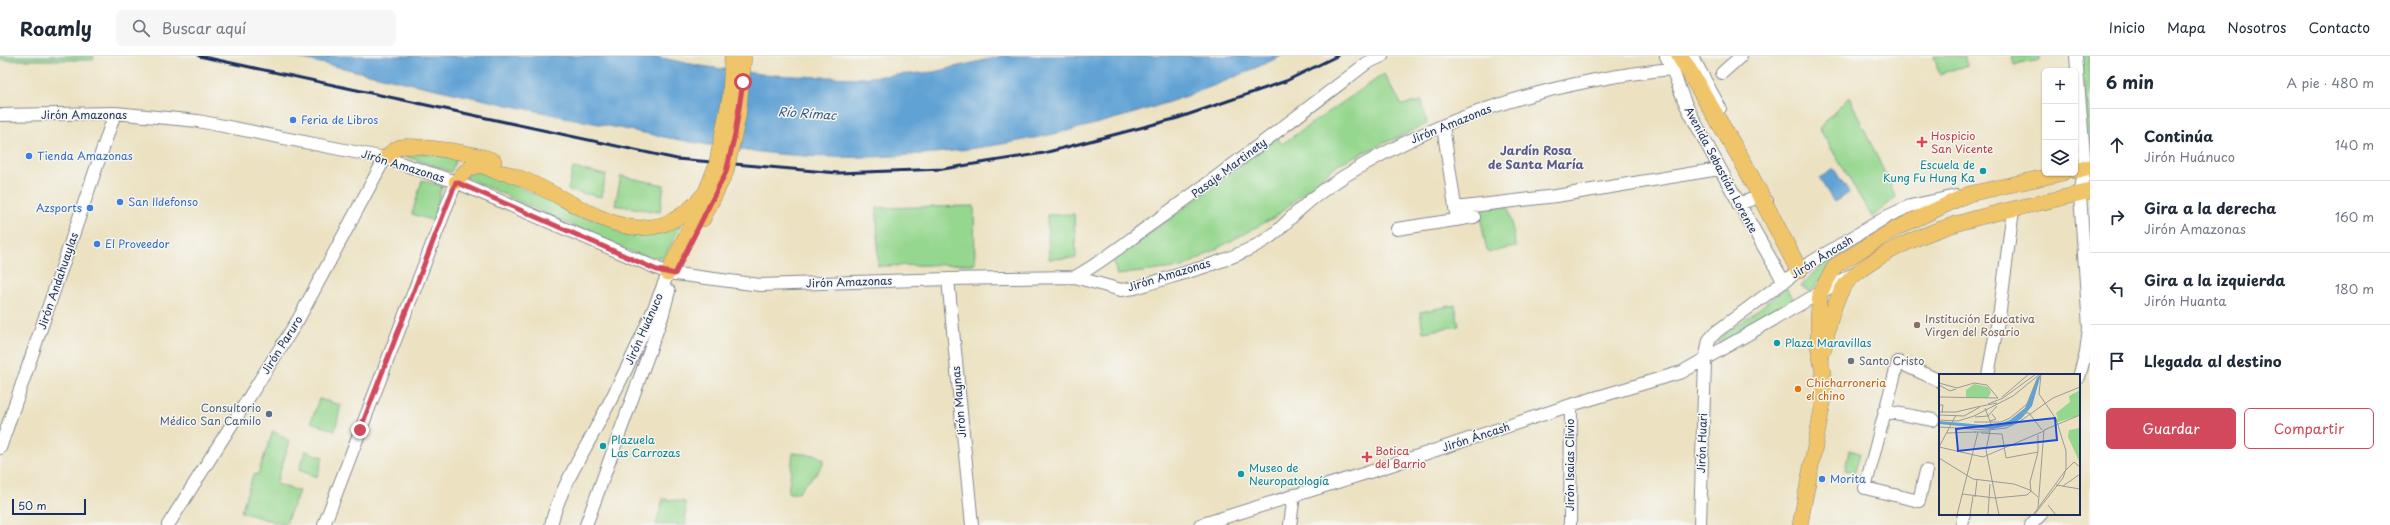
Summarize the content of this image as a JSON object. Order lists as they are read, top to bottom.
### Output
{
  "streets": {
    "main road": ["Jirón Áncash", "Jirón Huánuco"],
    "street": [
      "Jirón Amazonas",
      "Pasaje Martinety",
      "Avenida Sebastián Lorente",
      "Jirón Andahuaylas",
      "Jirón Paruro",
      "Jirón Maynas",
      "Jirón Huari",
      "Jirón Isaias Clivio"
    ]
  },
  "crossings": [
    ["Jirón Amazonas", "Pasaje Martinety"],
    ["Jirón Amazonas", "Avenida Sebastián Lorente"],
    ["Jirón Amazonas", "Jirón Andahuaylas"],
    ["Jirón Amazonas", "Jirón Huánuco"],
    ["Jirón Amazonas", "Jirón Paruro"],
    ["Jirón Amazonas", "Jirón Maynas"],
    ["Avenida Sebastián Lorente", "Jirón Áncash"],
    ["Jirón Áncash", "Jirón Huari"],
    ["Jirón Áncash", "Jirón Isaias Clivio"]
  ],
  "districts": ["Jardín Rosa de Santa María"],
  "water": ["Río Rímac"],
  "places": {
    "other": [
      "Feria de Libros",
      "Tienda Amazonas",
      "Escuela de Kung Fu Hung Ka",
      "San Ildefonso",
      "Azsports",
      "El Proveedor",
      "Institución Educativa Virgen del Rosario",
      "Plaza Maravillas",
      "Santo Cristo",
      "Chicharroneria el chino",
      "Consultorio Médico San Camilo",
      "Plazuela Las Carrozas",
      "Museo de Neuropatología",
      "Morita"
    ],
    "health": ["Hospicio San Vicente", "Botica del Barrio"]
  },
  "scale_bar": "50 m",
  "page": {
    "header": "Roamly",
    "search": "Buscar aquí",
    "nav": [
      "Inicio",
      "Mapa",
      "Nosotros",
      "Contacto"
    ],
    "heading": ["6 min", "A pie · 480 m"],
    "map_buttons": ["+", "−"],
    "list": [
      ["Continúa", "Jirón Huánuco", "140 m"],
      ["Gira a la derecha", "Jirón Amazonas", "160 m"],
      ["Gira a la izquierda", "Jirón Huanta", "180 m"],
      "Llegada al destino"
    ],
    "buttons": ["Guardar", "Compartir"],
    "scale": "50 m"
  }
}
